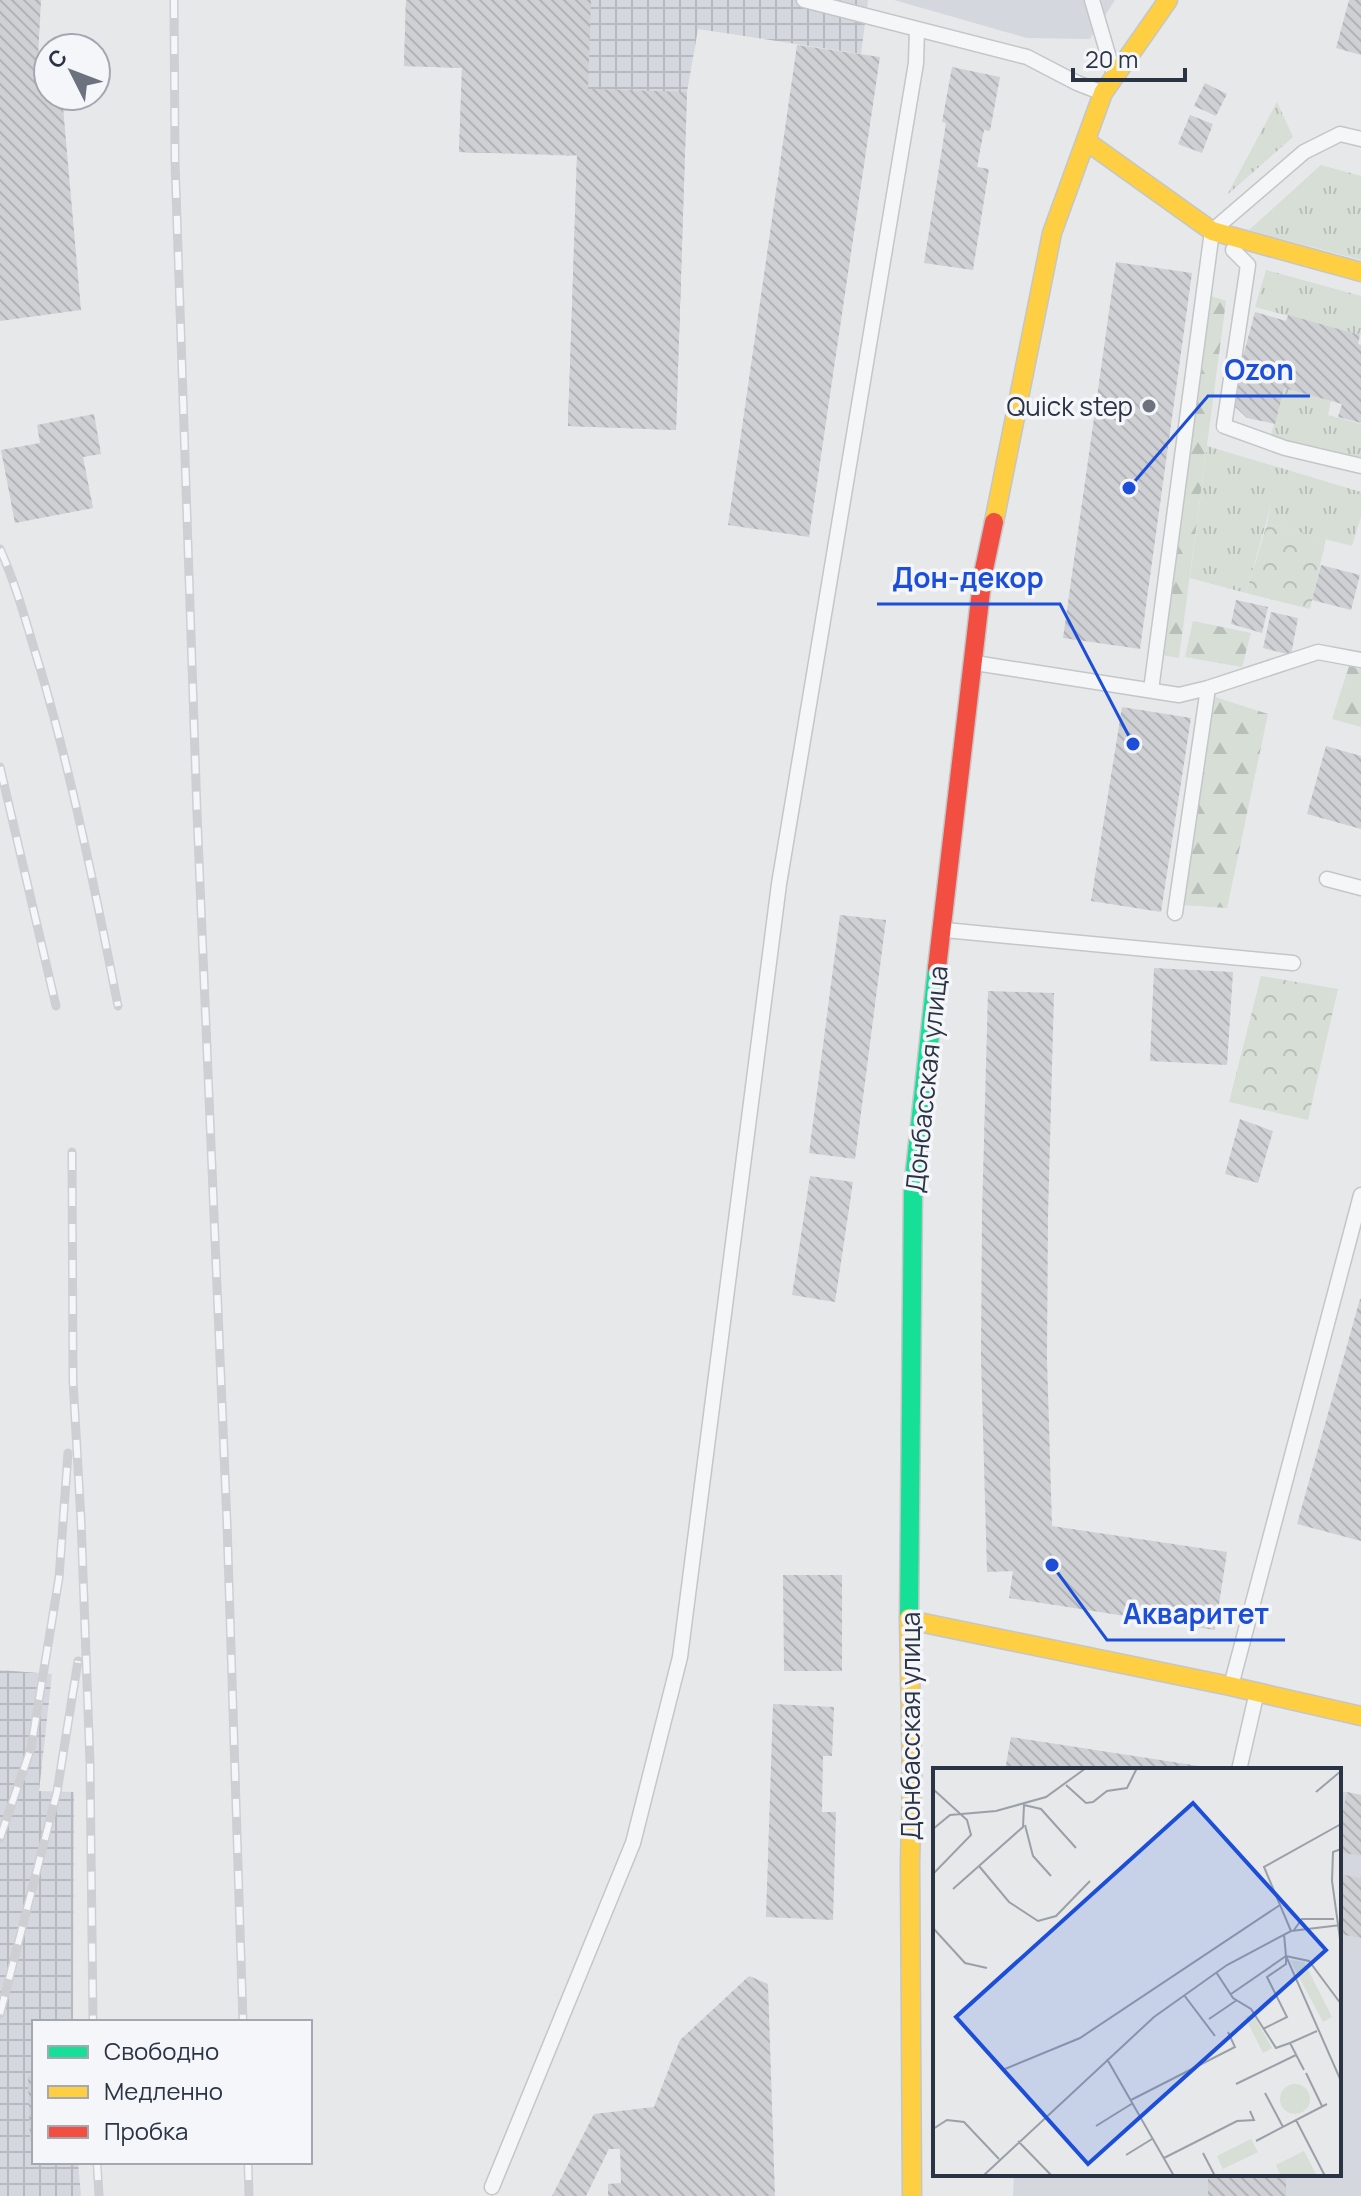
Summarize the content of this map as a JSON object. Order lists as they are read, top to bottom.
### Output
{
  "streets": {
    "street": ["Донбасская улица"]
  },
  "places": [
    "Quick step",
    "Ozon",
    "Дон-декор",
    "Акваритет"
  ],
  "legend": ["Свободно", "Медленно", "Пробка"],
  "scale_bar": "20 m",
  "north": "top left"
}
